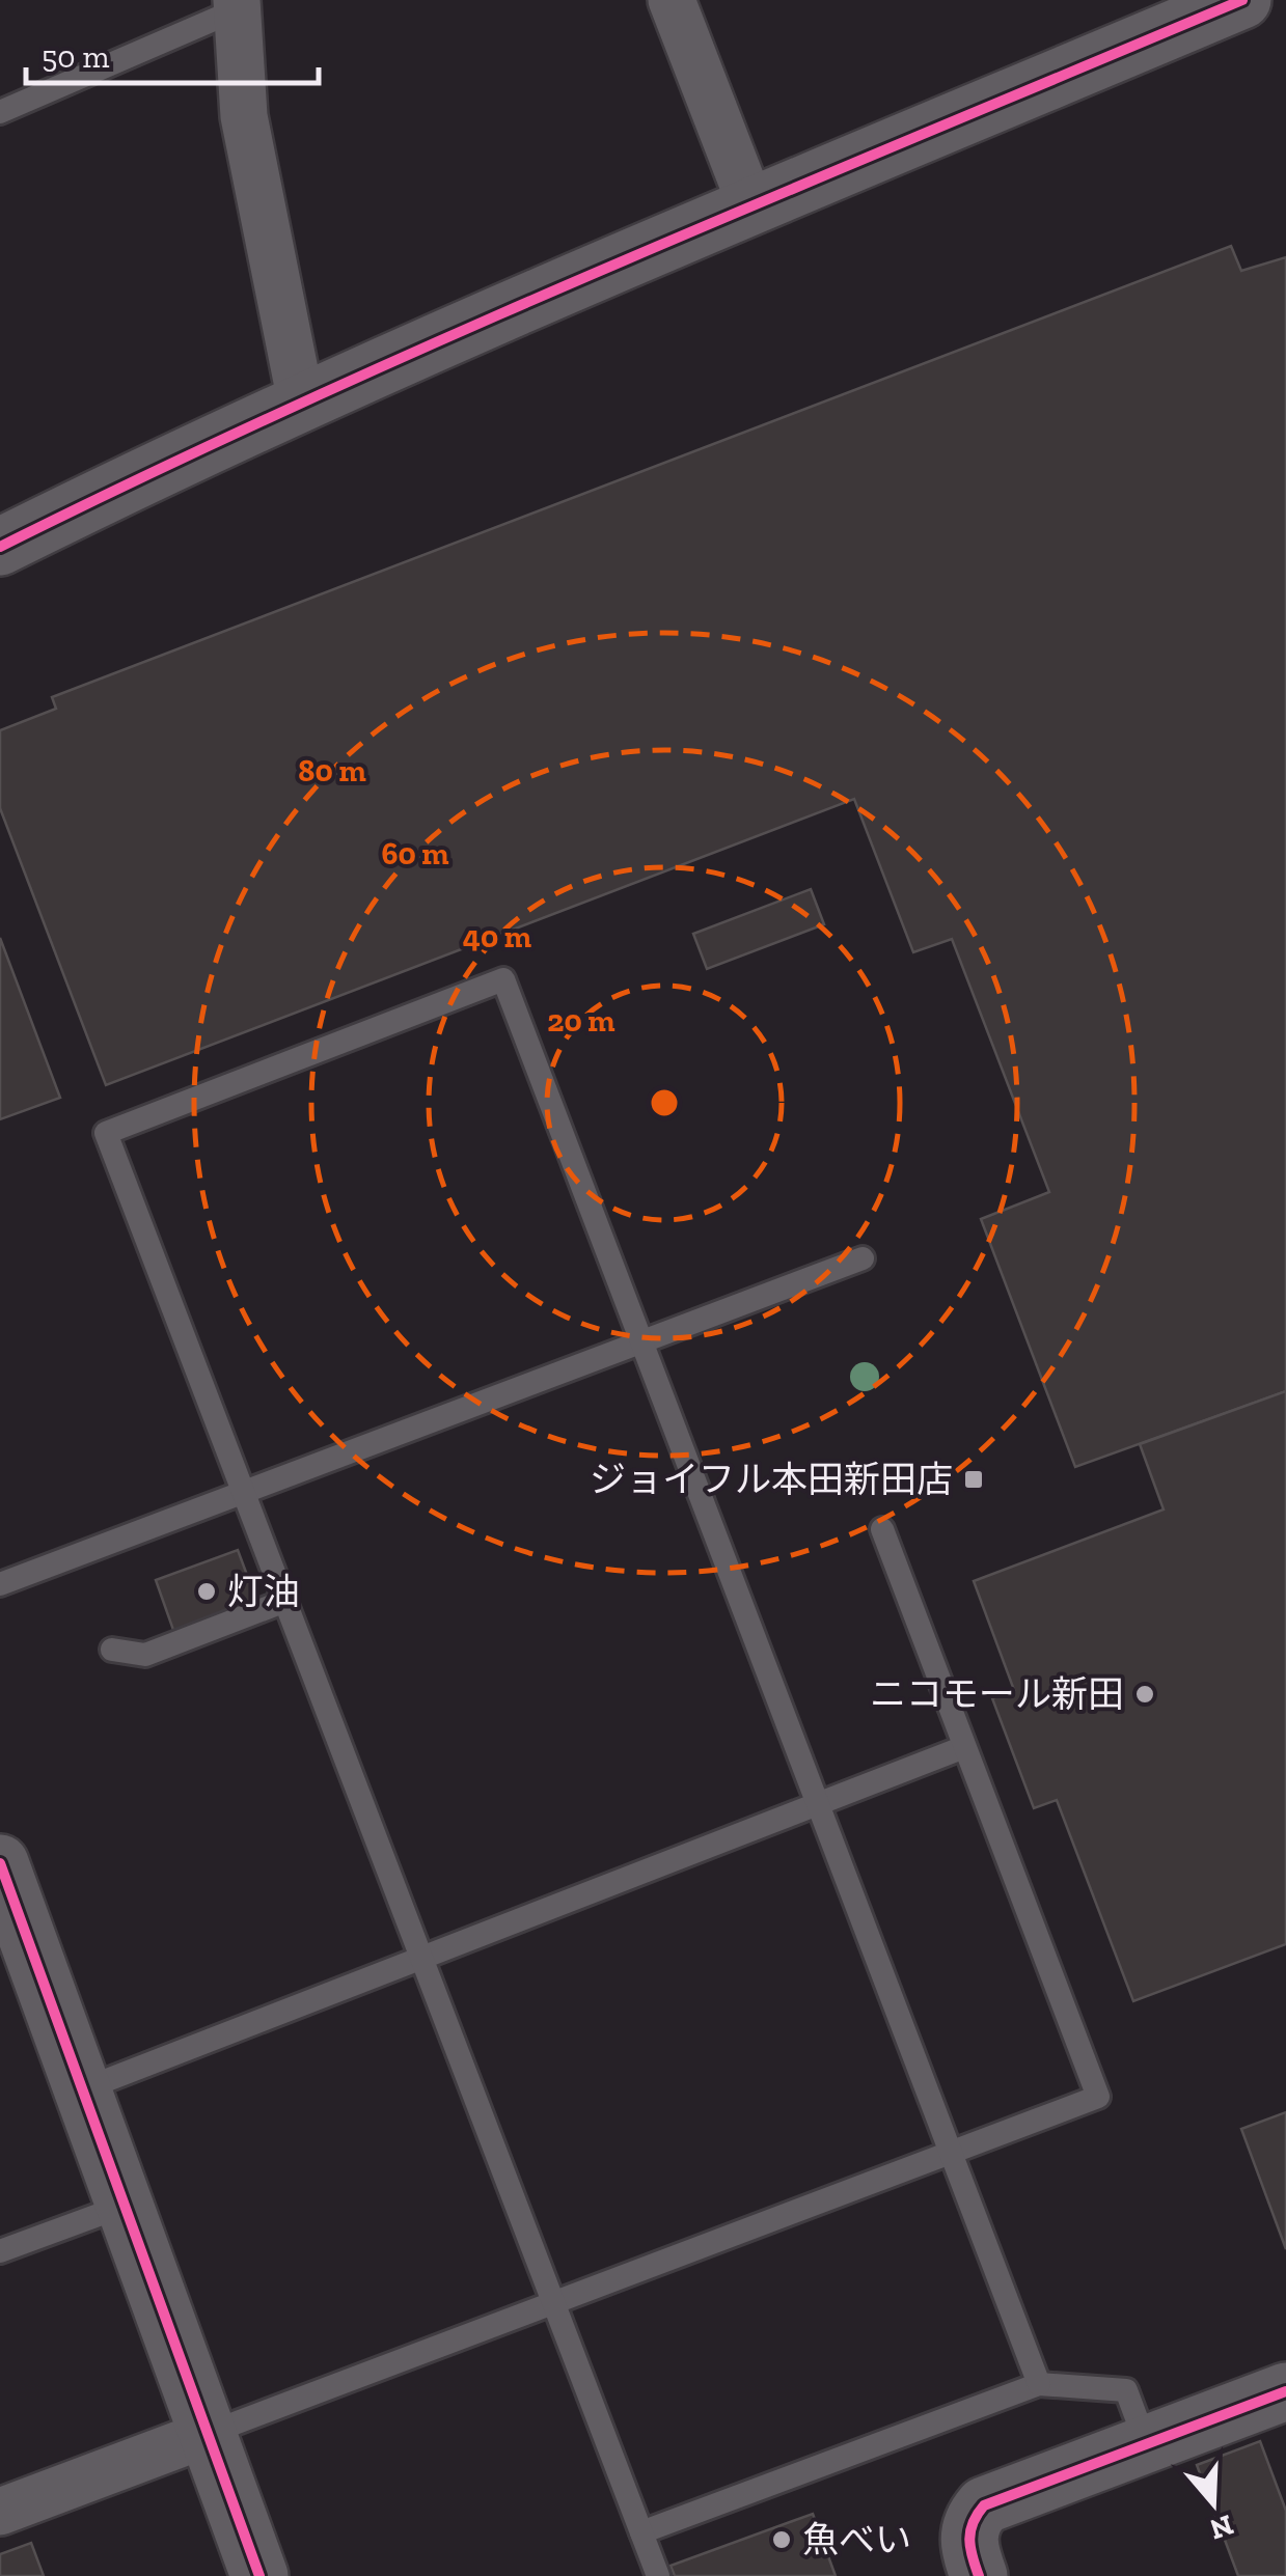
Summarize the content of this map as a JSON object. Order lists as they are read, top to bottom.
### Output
{
  "places": {
    "transit": ["ジョイフル本田新田店"],
    "other": ["灯油", "ニコモール新田", "魚べい"]
  },
  "scale_bar": "50 m",
  "north": "bottom",
  "rings": [
    "80 m",
    "60 m",
    "40 m",
    "20 m"
  ]
}
